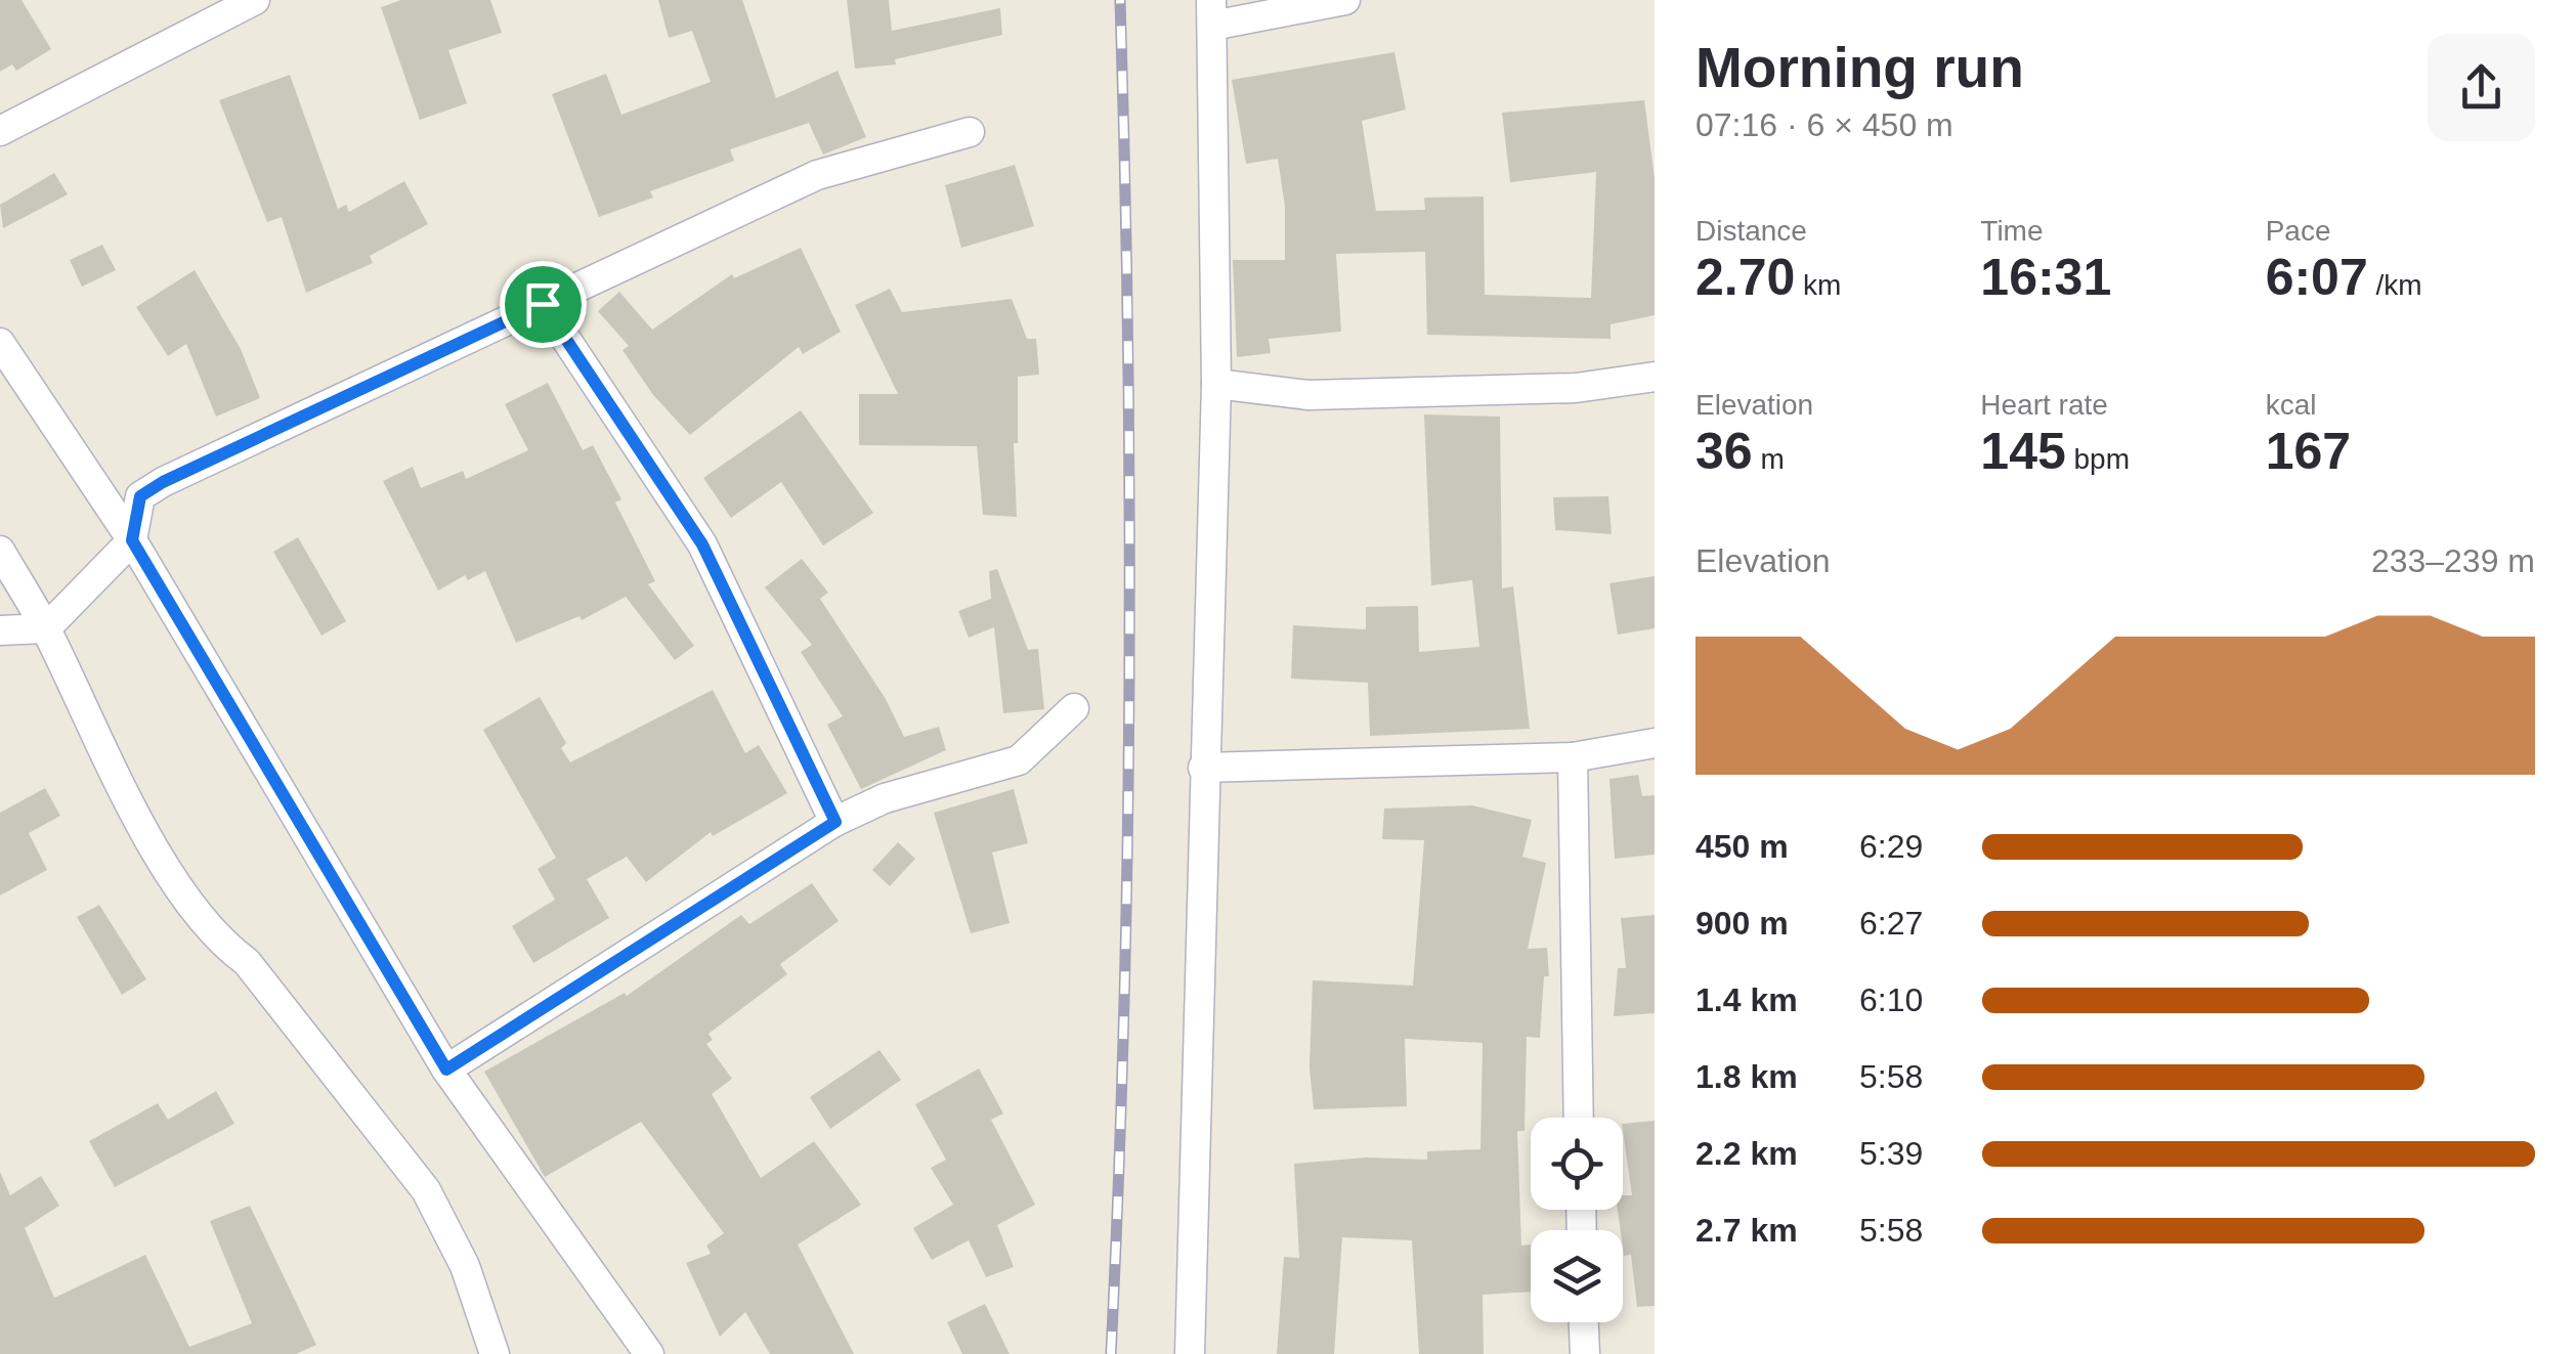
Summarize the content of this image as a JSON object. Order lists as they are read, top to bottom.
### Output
{
  "page": {
    "heading": ["Morning run", "07:16 · 6 × 450 m"],
    "stats": [
      ["Distance", "2.70 km"],
      ["Time", "16:31"],
      ["Pace", "6:07 /km"],
      ["Elevation", "36 m"],
      ["Heart rate", "145 bpm"],
      ["kcal", "167"]
    ],
    "chart": ["Elevation", "233–239 m"],
    "list": [
      {
        "name": "450 m",
        "note": "6:29"
      },
      {
        "name": "900 m",
        "note": "6:27"
      },
      {
        "name": "1.4 km",
        "note": "6:10"
      },
      {
        "name": "1.8 km",
        "note": "5:58"
      },
      {
        "name": "2.2 km",
        "note": "5:39"
      },
      {
        "name": "2.7 km",
        "note": "5:58"
      }
    ]
  }
}
